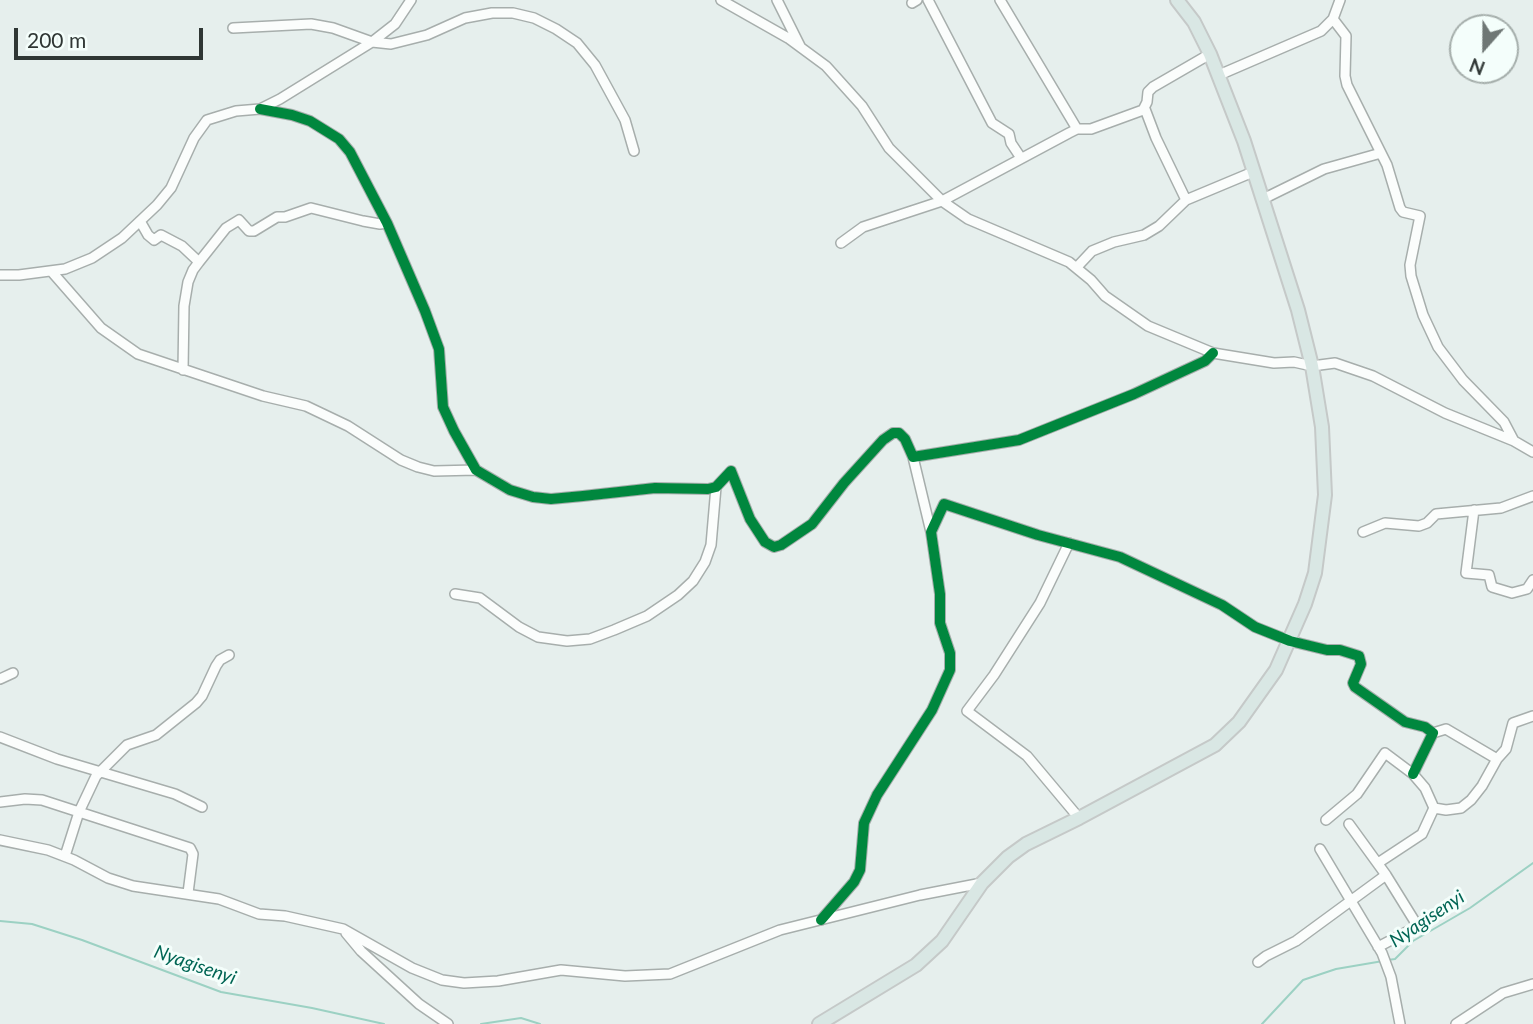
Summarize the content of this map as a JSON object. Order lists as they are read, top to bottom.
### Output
{
  "water": ["Nyagisenyi"],
  "scale_bar": "200 m",
  "north": "bottom"
}
